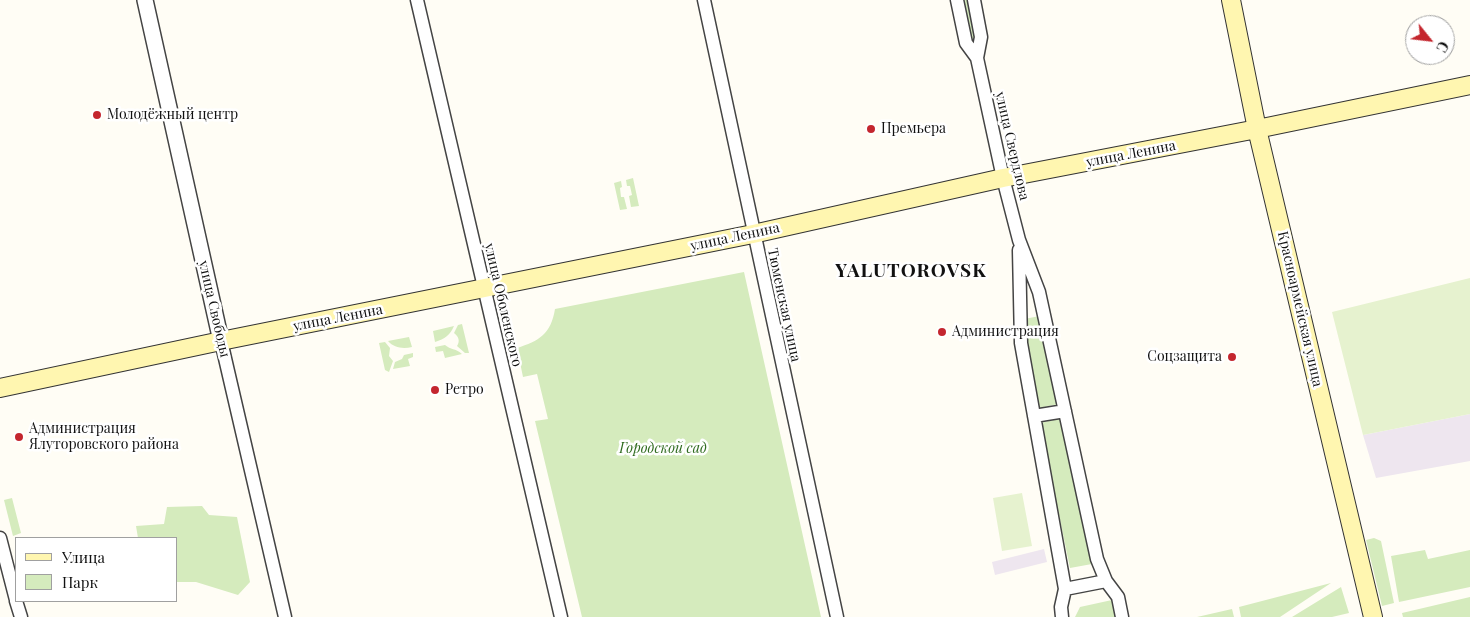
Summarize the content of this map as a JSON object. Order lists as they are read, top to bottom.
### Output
{
  "streets": {
    "main road": ["улица Ленина", "Красноармейская улица"],
    "street": [
      "улица Свердлова",
      "улица Оболенского",
      "Тюменская улица",
      "улица Свободы"
    ]
  },
  "crossings": [
    ["улица Свердлова", "улица Ленина"],
    ["улица Ленина", "улица Оболенского"],
    ["улица Ленина", "Тюменская улица"],
    ["улица Ленина", "улица Свободы"],
    ["улица Ленина", "Красноармейская улица"]
  ],
  "districts": ["YALUTOROVSK"],
  "parks": ["Городской сад"],
  "places": [
    "Молодёжный центр",
    "Премьера",
    "Администрация",
    "Соцзащита",
    "Ретро",
    "Администрация Ялуторовского района"
  ],
  "legend": ["Улица", "Парк"],
  "north": "bottom right"
}
